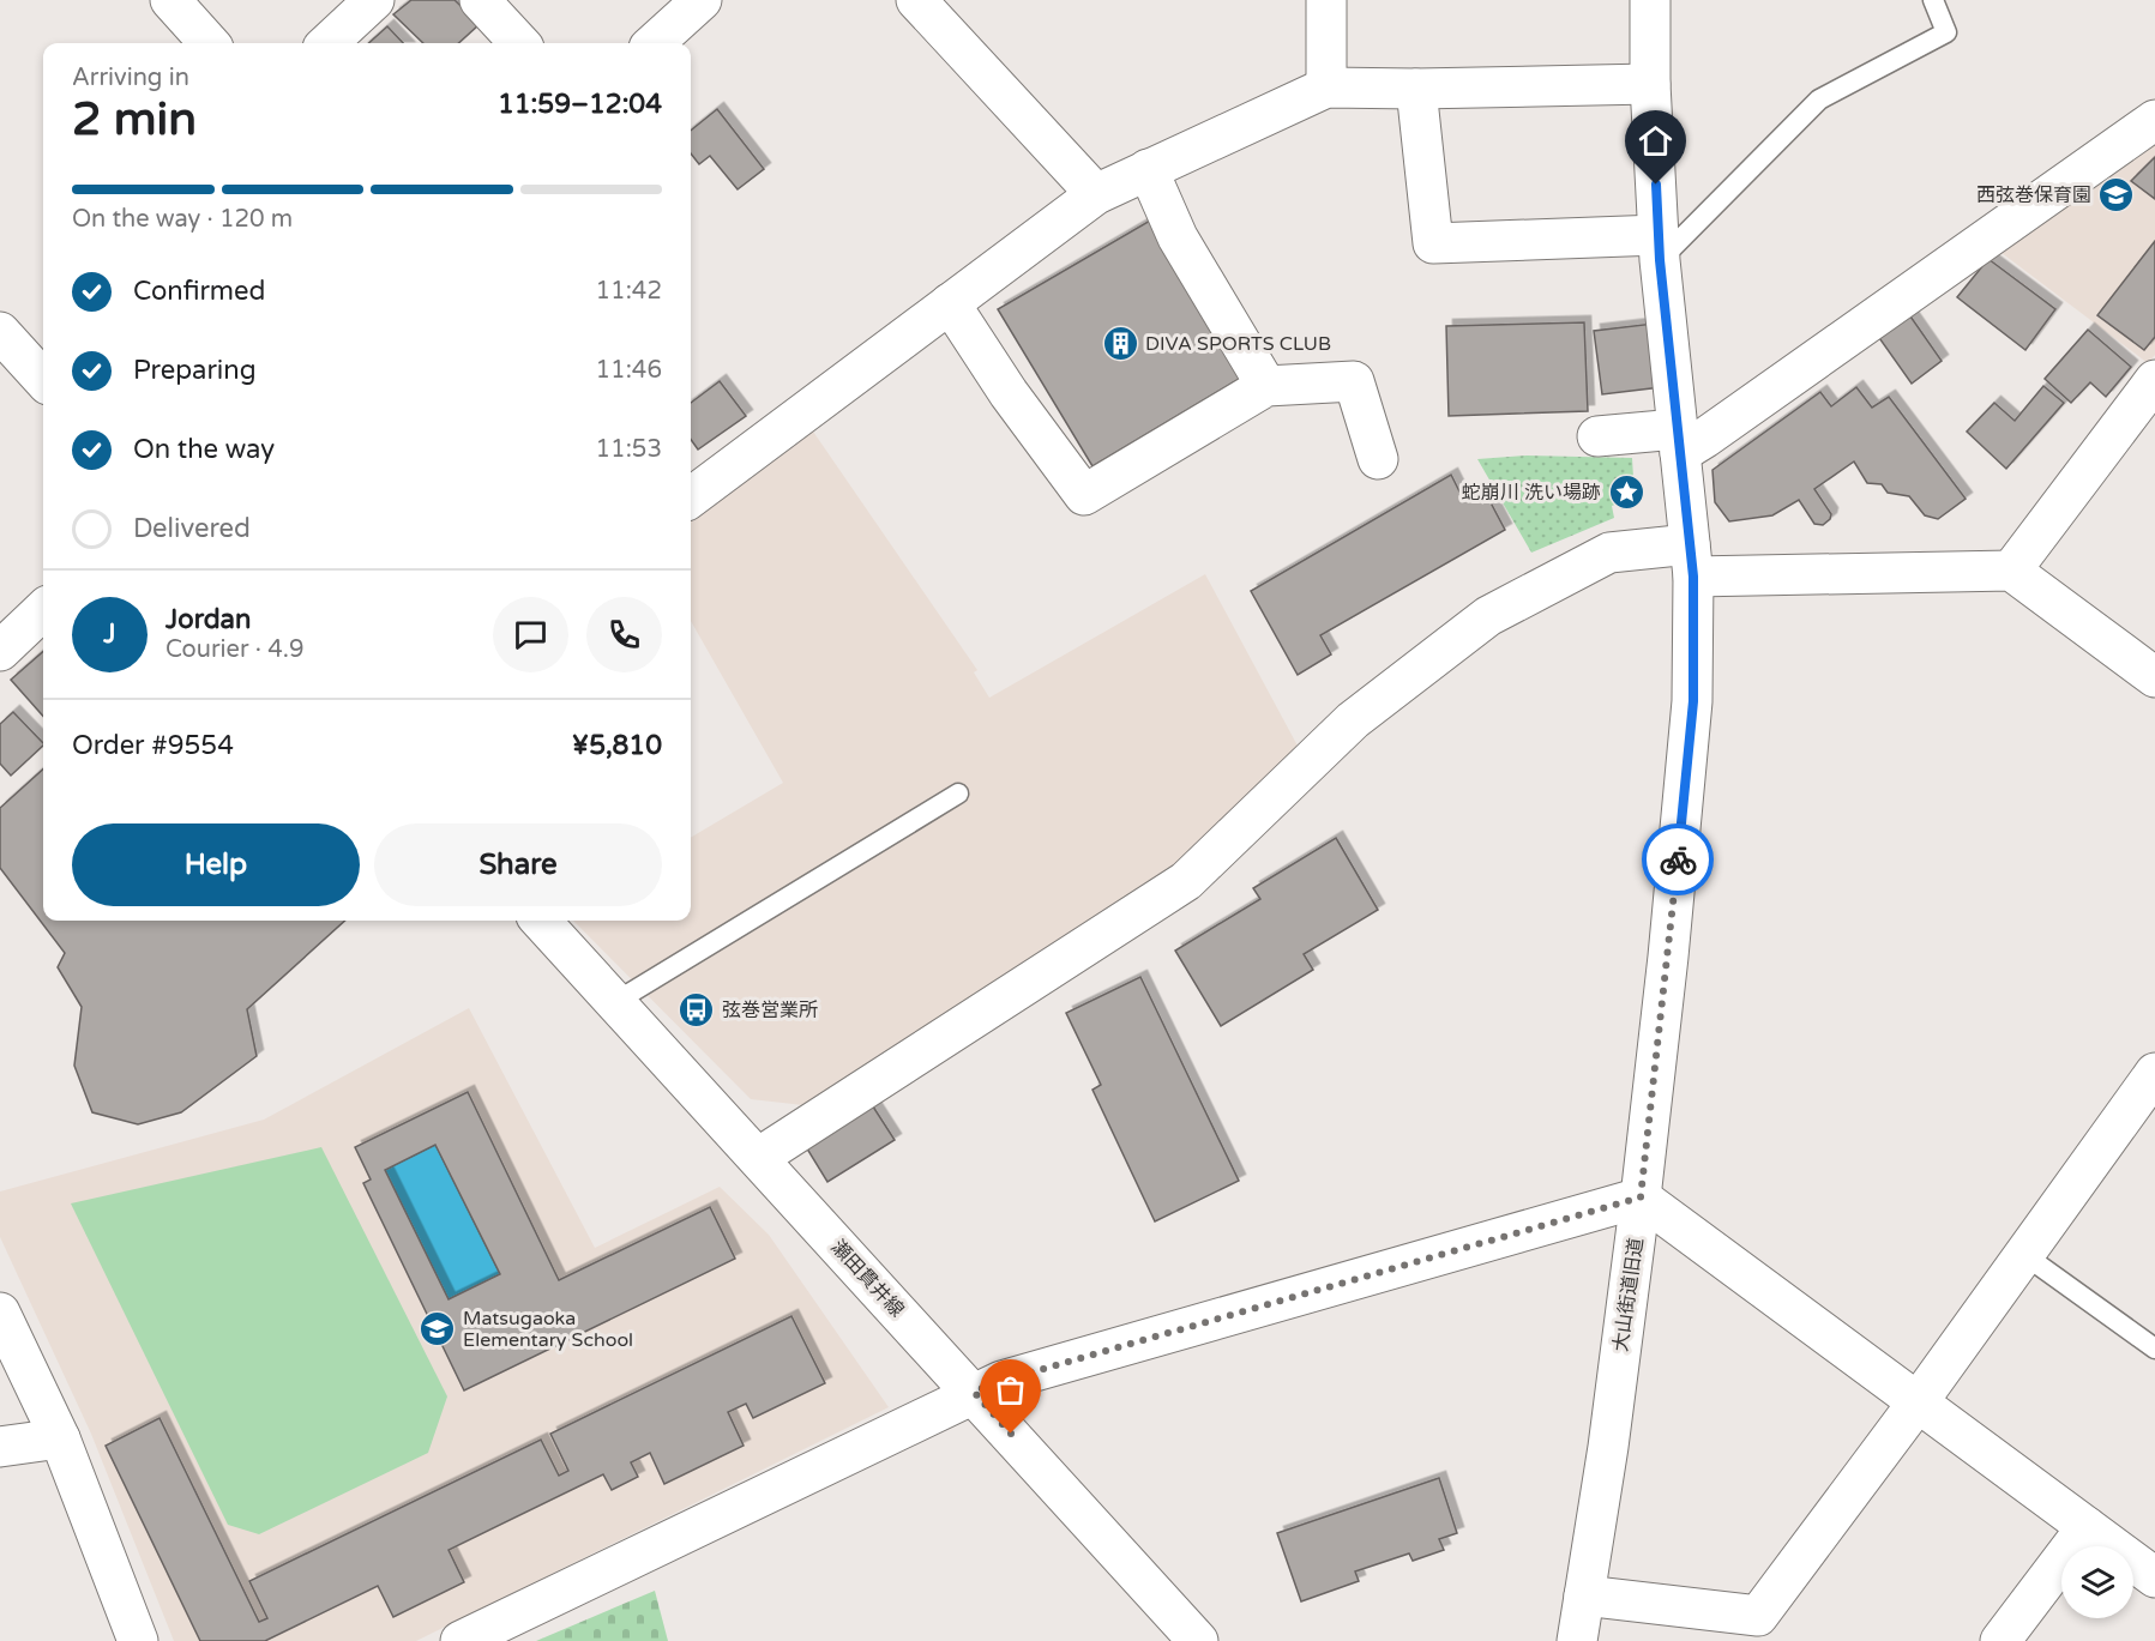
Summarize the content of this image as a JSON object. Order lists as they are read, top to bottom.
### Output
{
  "streets": {
    "street": ["瀬田貫井線", "大山街道旧道"]
  },
  "places": {
    "school or university": ["西弦巻保育園", "Matsugaoka Elementary School"],
    "building": ["DIVA SPORTS CLUB"],
    "place": ["蛇崩川 洗い場跡"],
    "bus stop": ["弦巻営業所"]
  },
  "page": {
    "heading": ["2 min", "Arriving in", "11:59–12:04"],
    "panel": [
      "Jordan",
      "Courier · 4.9",
      "Order #9554",
      "¥5,810"
    ],
    "bar": "On the way · 120 m",
    "list": [
      ["Confirmed", "11:42"],
      ["Preparing", "11:46"],
      ["On the way", "11:53"],
      "Delivered"
    ],
    "round": "J",
    "buttons": ["Help", "Share"]
  }
}
